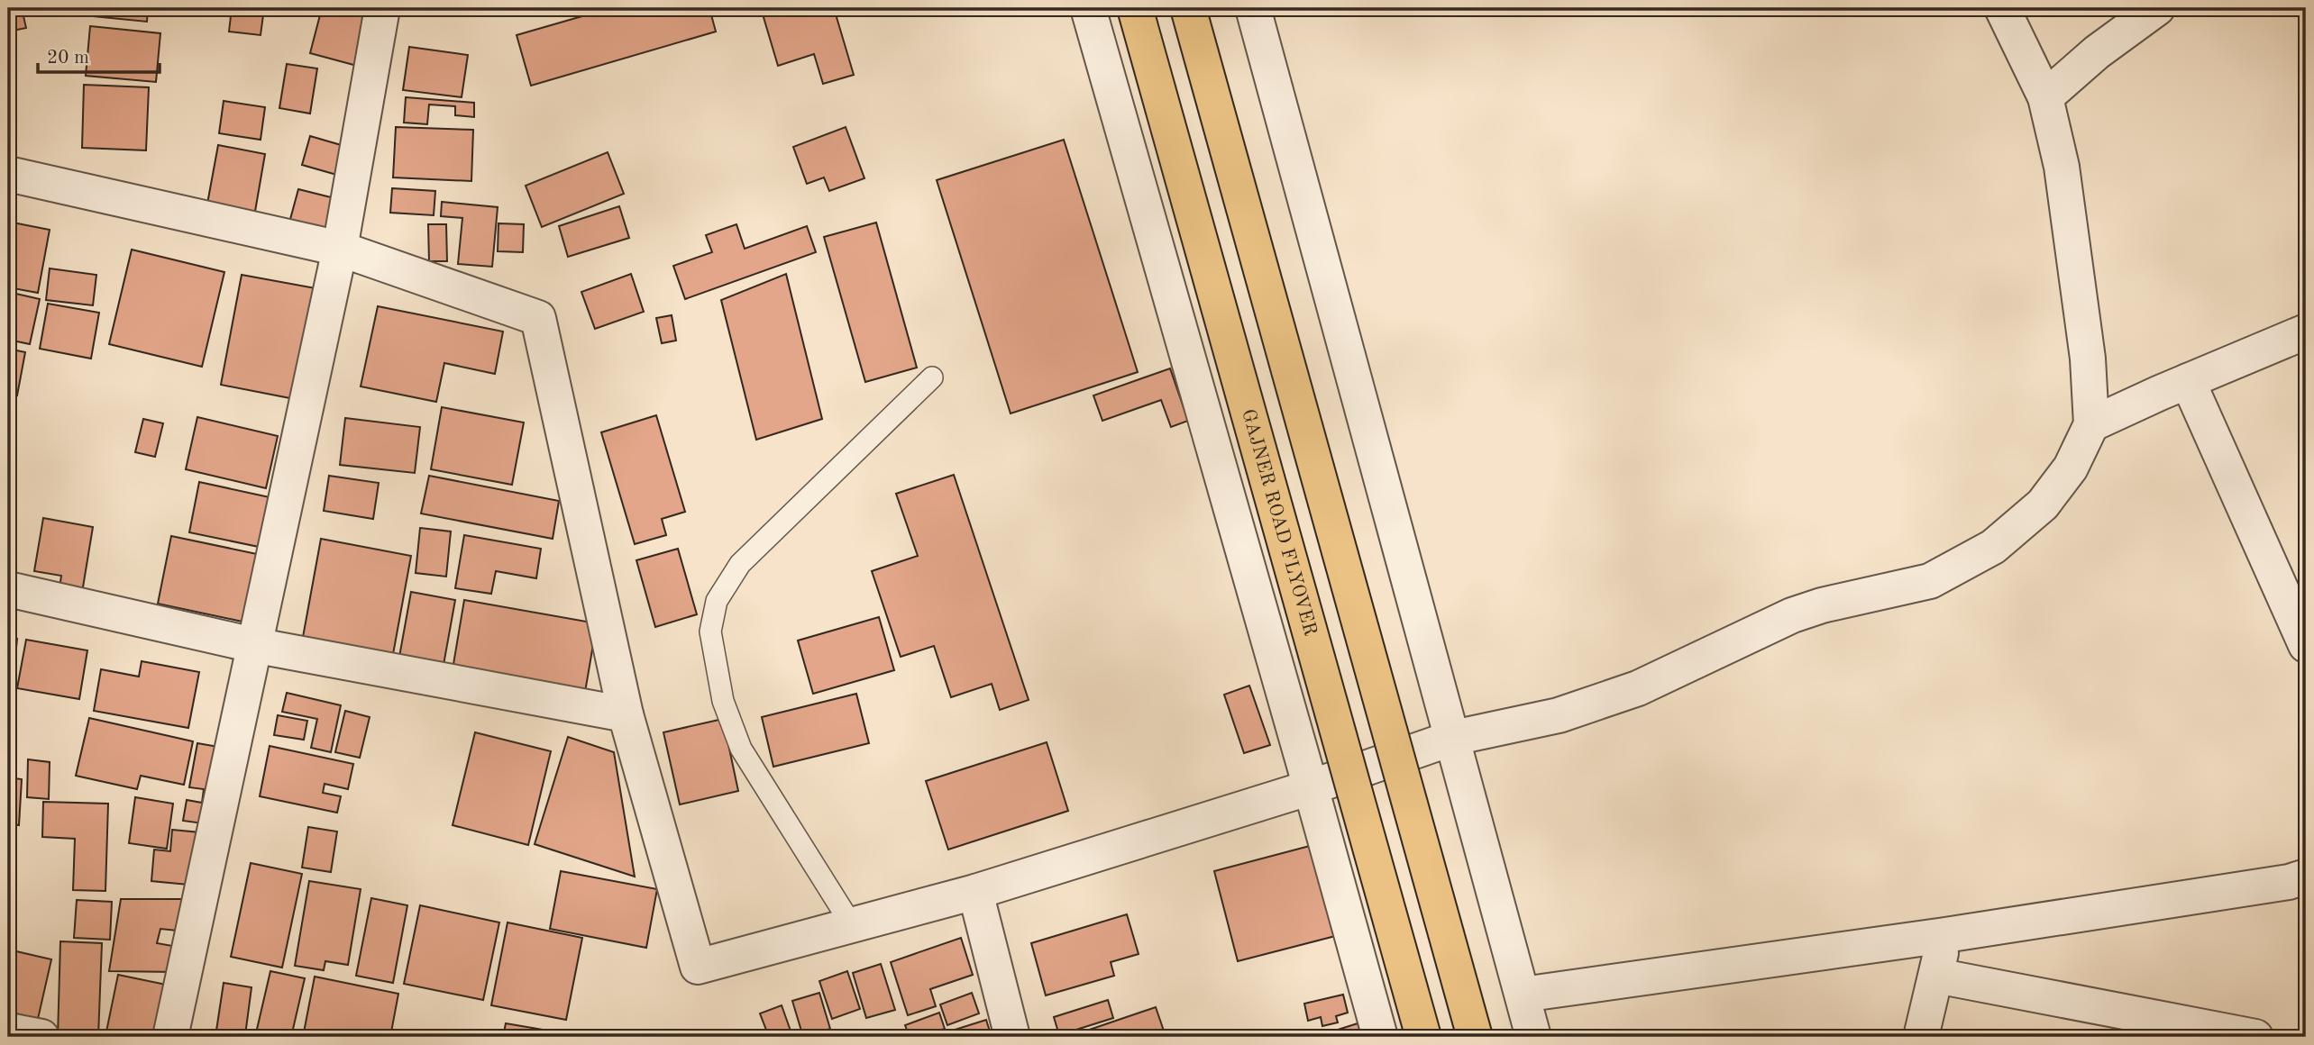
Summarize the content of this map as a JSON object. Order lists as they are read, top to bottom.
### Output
{
  "streets": {
    "main road": ["GAJNER ROAD FLYOVER"]
  },
  "scale_bar": "20 m"
}
